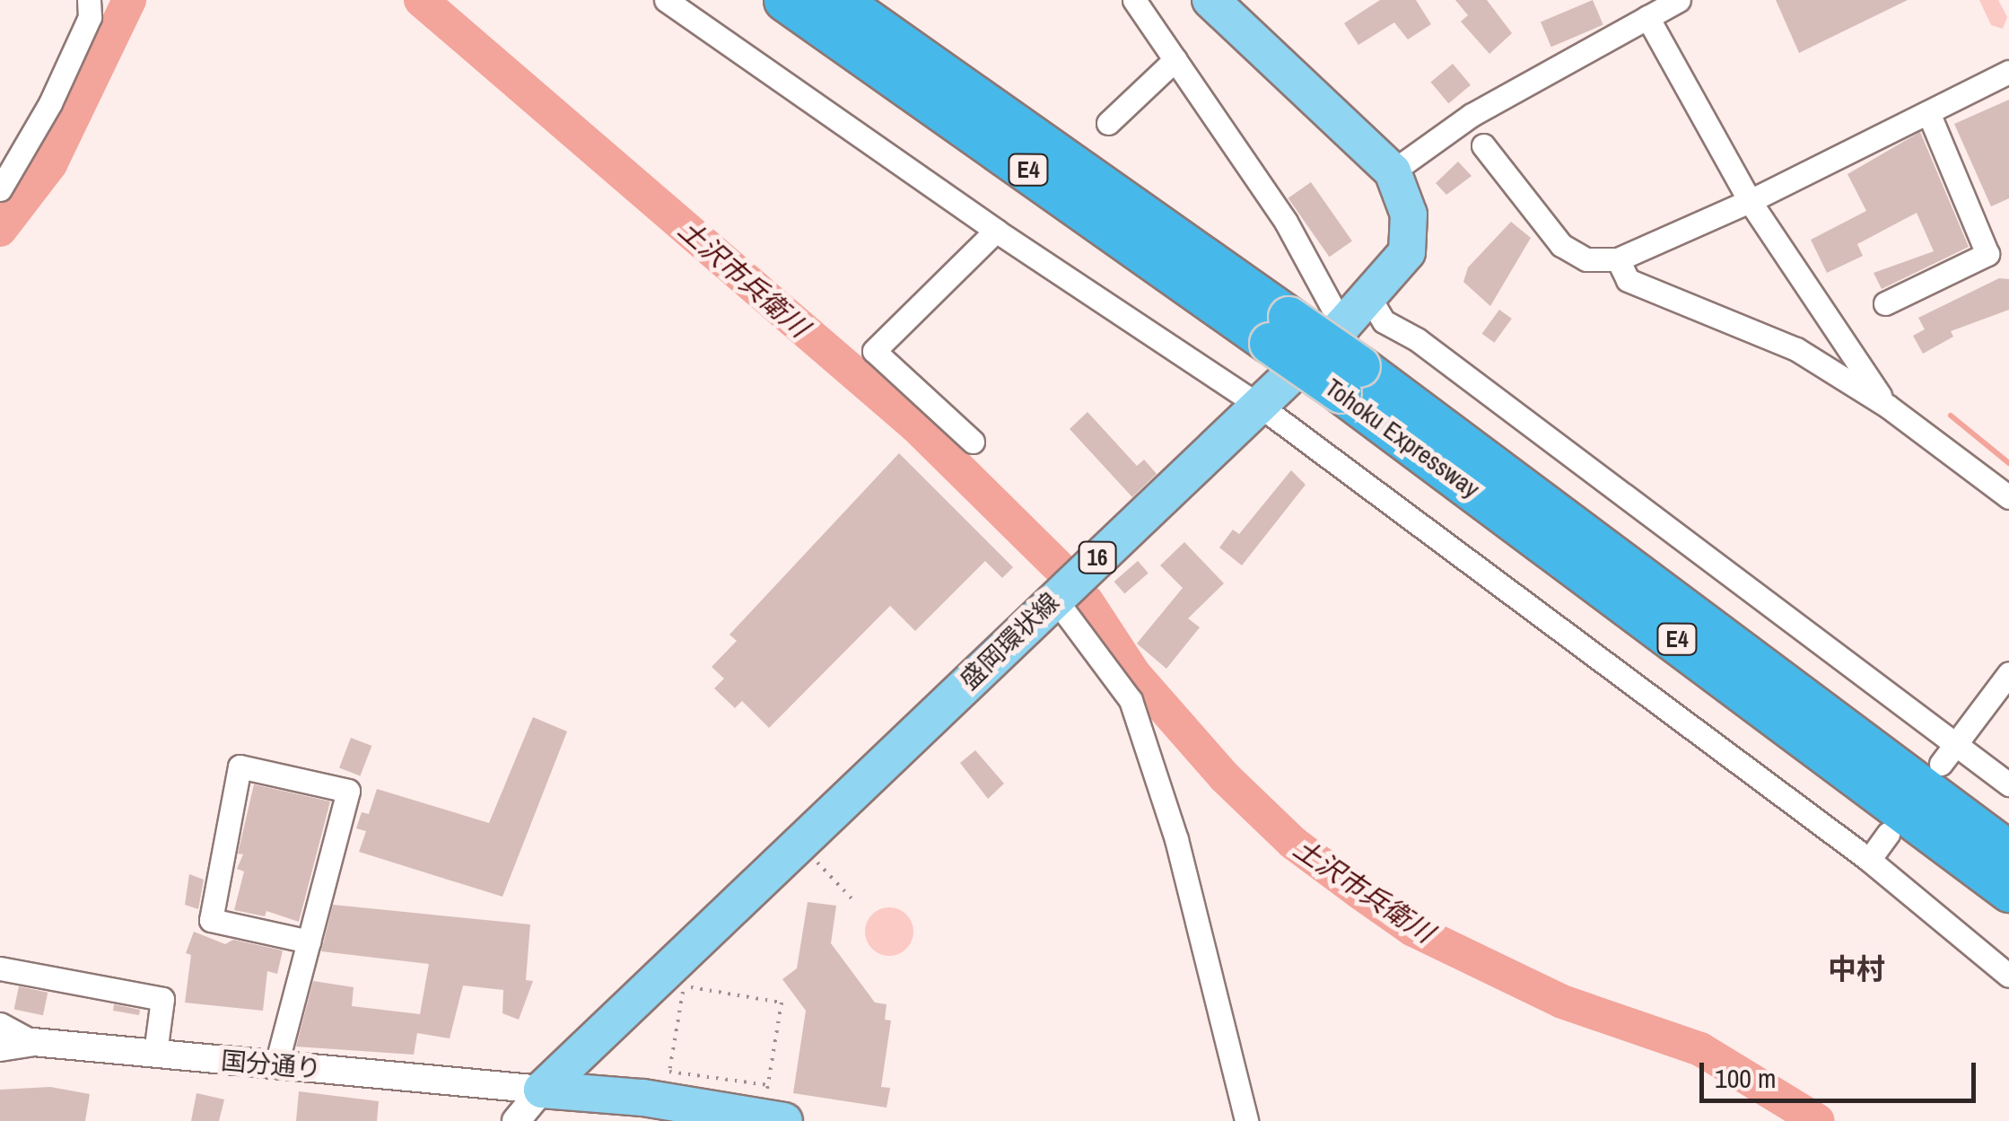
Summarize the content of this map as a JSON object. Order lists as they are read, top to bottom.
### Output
{
  "streets": {
    "highway": ["E4", "Tohoku Expressway"],
    "main road": ["16", "盛岡環状線"],
    "street": ["国分通り"]
  },
  "crossings": [
    ["盛岡環状線", "国分通り"]
  ],
  "districts": ["中村"],
  "water": ["土沢市兵衛川"],
  "scale_bar": "100 m"
}
